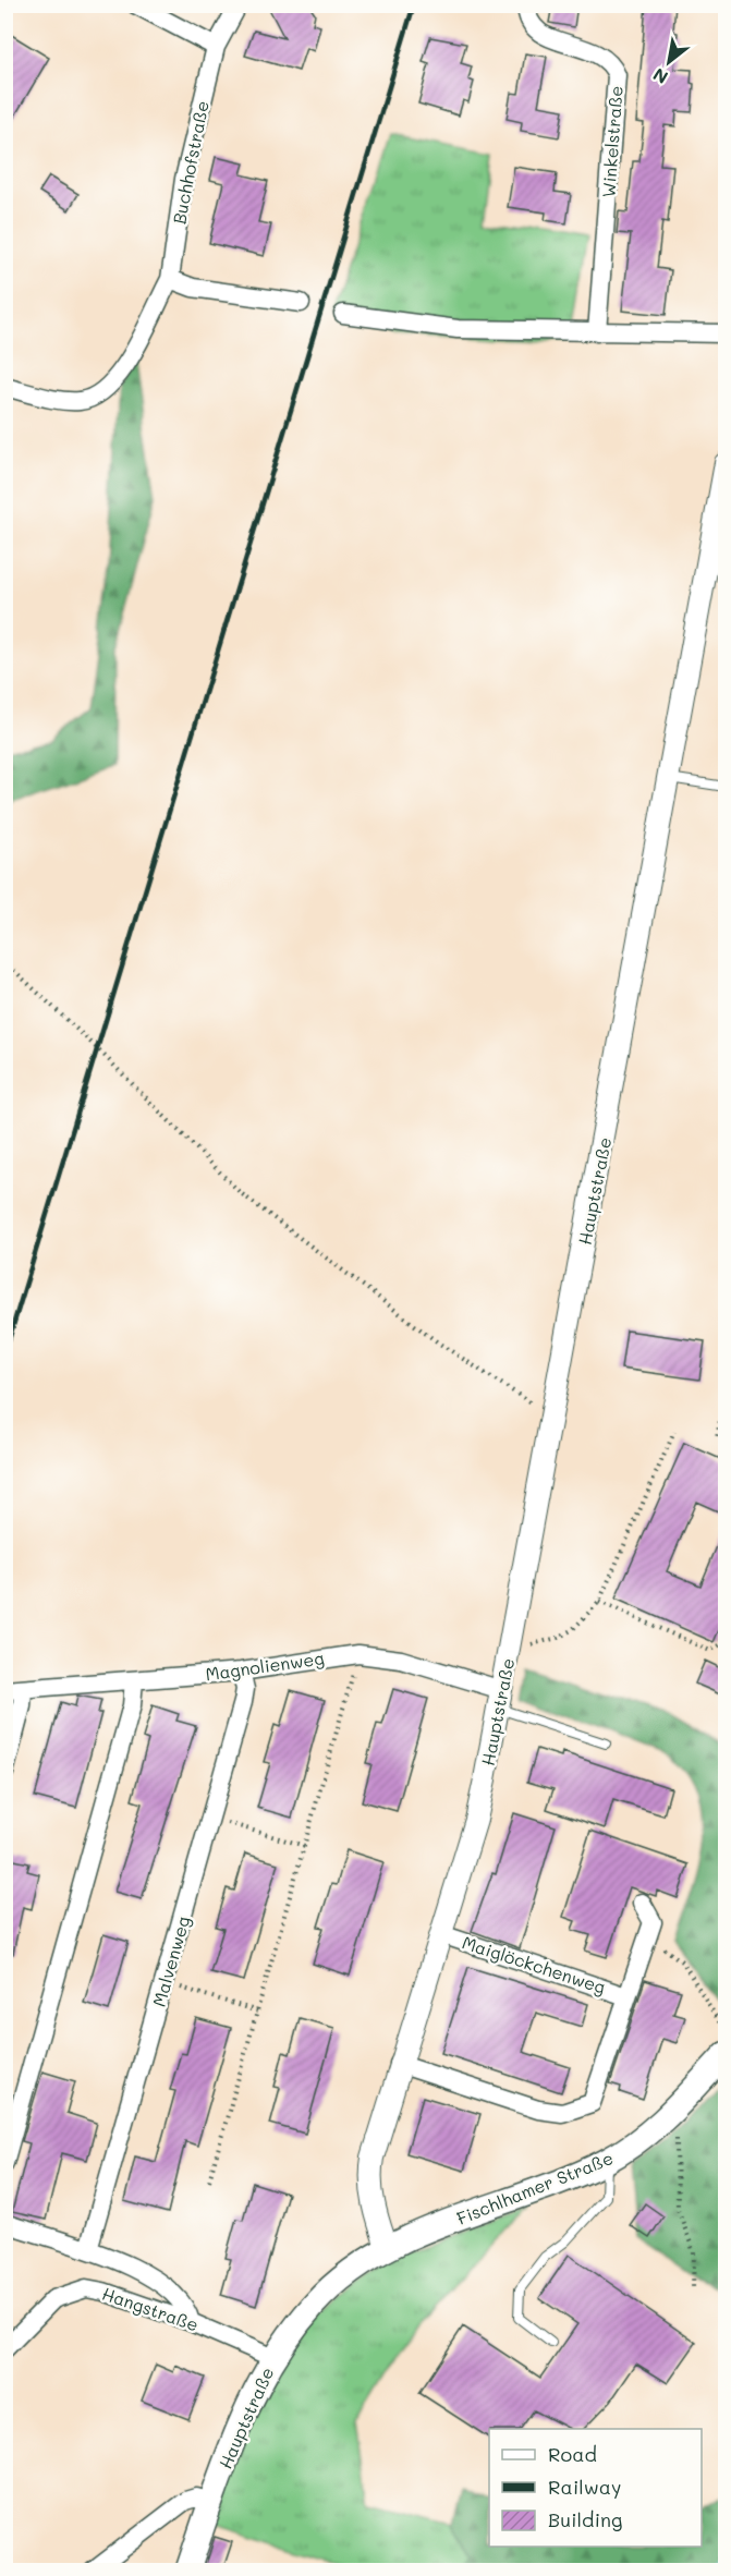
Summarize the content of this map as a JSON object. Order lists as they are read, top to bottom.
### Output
{
  "streets": {
    "main road": ["Hauptstraße", "Fischlhamer Straße"],
    "street": [
      "Winkelstraße",
      "Buchhofstraße",
      "Magnolienweg",
      "Malvenweg",
      "Maiglöckchenweg",
      "Hangstraße"
    ]
  },
  "crossings": [
    ["Hauptstraße", "Magnolienweg"],
    ["Hauptstraße", "Maiglöckchenweg"],
    ["Hauptstraße", "Fischlhamer Straße"],
    ["Hauptstraße", "Hangstraße"],
    ["Magnolienweg", "Malvenweg"]
  ],
  "legend": ["Road", "Railway", "Building"],
  "north": "bottom left"
}
